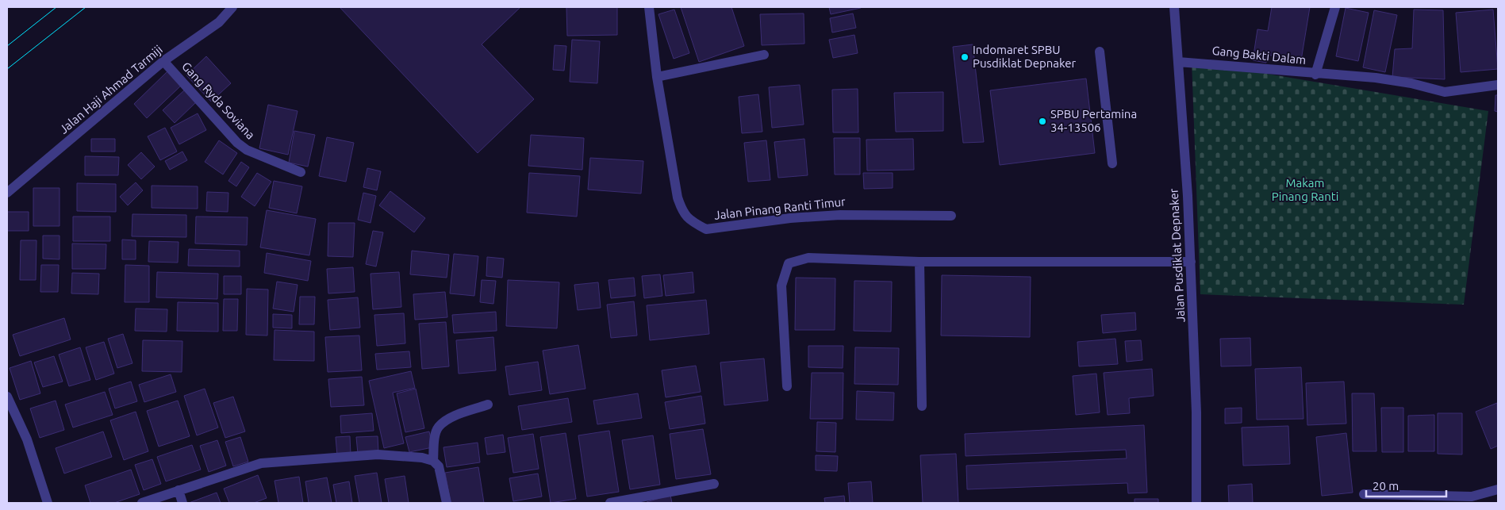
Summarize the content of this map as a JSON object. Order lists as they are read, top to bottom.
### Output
{
  "streets": {
    "street": [
      "Gang Bakti Dalam",
      "Jalan Haji Ahmad Tarmiji",
      "Gang Ryda Soviana",
      "Jalan Pinang Ranti Timur",
      "Jalan Pusdiklat Depnaker"
    ]
  },
  "crossings": [
    ["Gang Bakti Dalam", "Jalan Pusdiklat Depnaker"],
    ["Jalan Haji Ahmad Tarmiji", "Gang Ryda Soviana"]
  ],
  "parks": ["Makam Pinang Ranti"],
  "places": ["Indomaret SPBU Pusdiklat Depnaker", "SPBU Pertamina 34-13506"],
  "scale_bar": "20 m"
}
